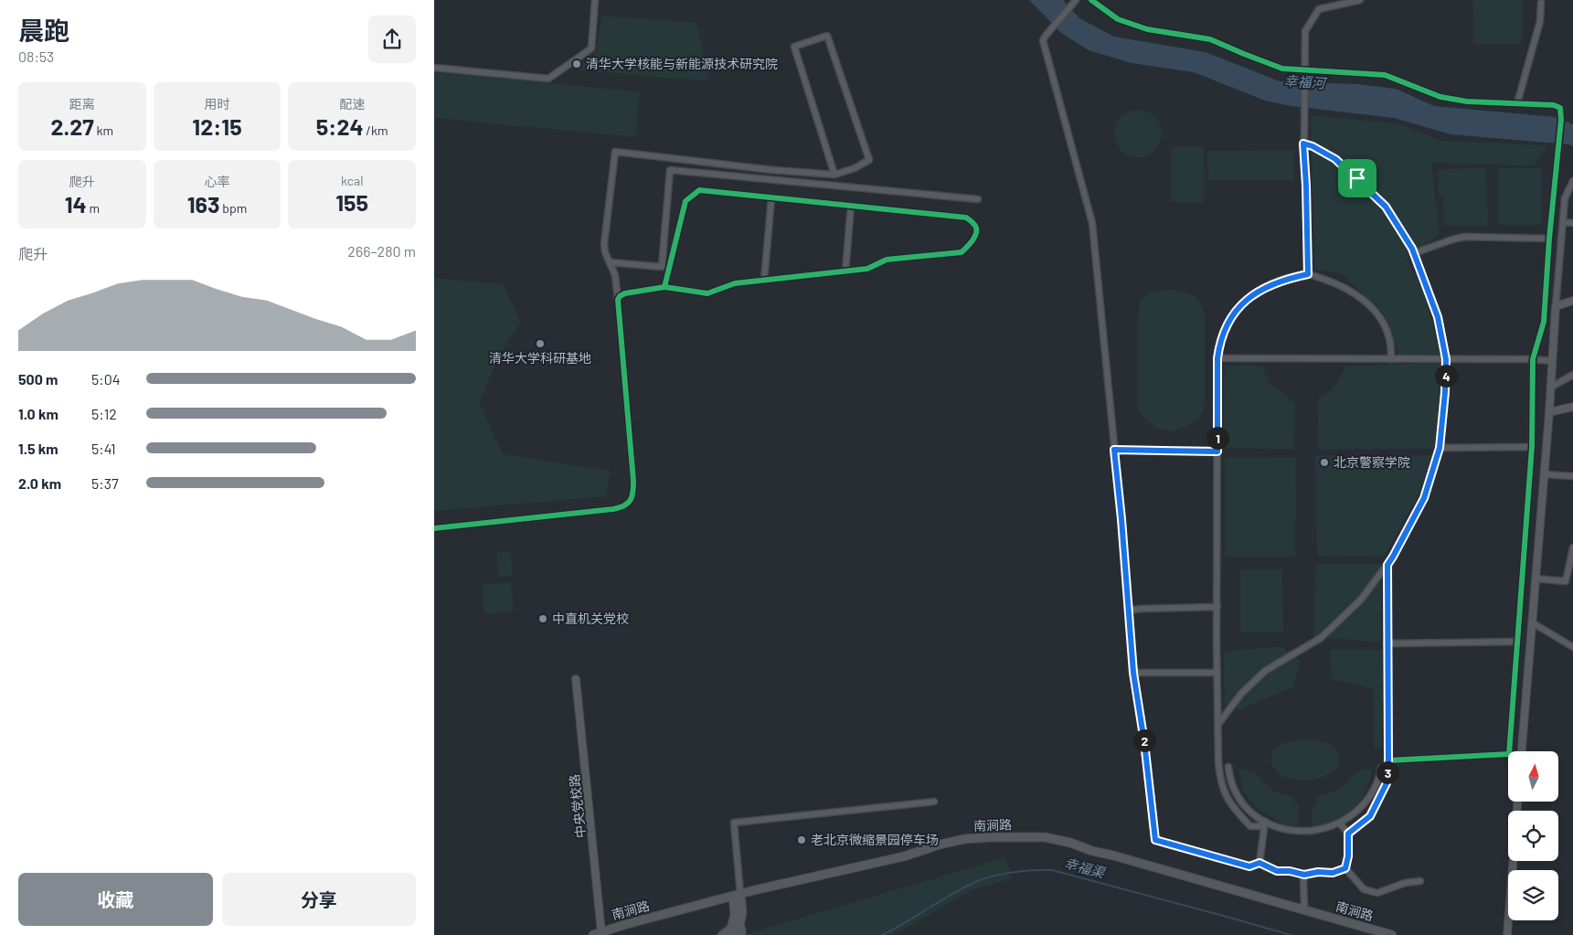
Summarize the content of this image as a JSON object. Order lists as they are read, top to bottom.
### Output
{
  "streets": {
    "main road": ["南涧路"],
    "street": ["中央党校路"]
  },
  "crossings": [
    ["中央党校路", "南涧路"]
  ],
  "water": ["幸福河", "幸福渠"],
  "places": [
    "清华大学核能与新能源技术研究院",
    "清华大学科研基地",
    "北京警察学院",
    "中直机关党校",
    "老北京微缩景园停车场"
  ],
  "north": "top",
  "page": {
    "heading": ["晨跑", "08:53"],
    "stats": [
      ["距离", "2.27 km"],
      ["用时", "12:15"],
      ["配速", "5:24 /km"],
      ["爬升", "14 m"],
      ["心率", "163 bpm"],
      ["kcal", "155"]
    ],
    "chart": ["爬升", "266–280 m"],
    "list": [
      {
        "name": "500 m",
        "note": "5:04"
      },
      {
        "name": "1.0 km",
        "note": "5:12"
      },
      {
        "name": "1.5 km",
        "note": "5:41"
      },
      {
        "name": "2.0 km",
        "note": "5:37"
      }
    ],
    "pins": [
      "4",
      "1",
      "2",
      "3"
    ],
    "buttons": ["收藏", "分享"]
  }
}
